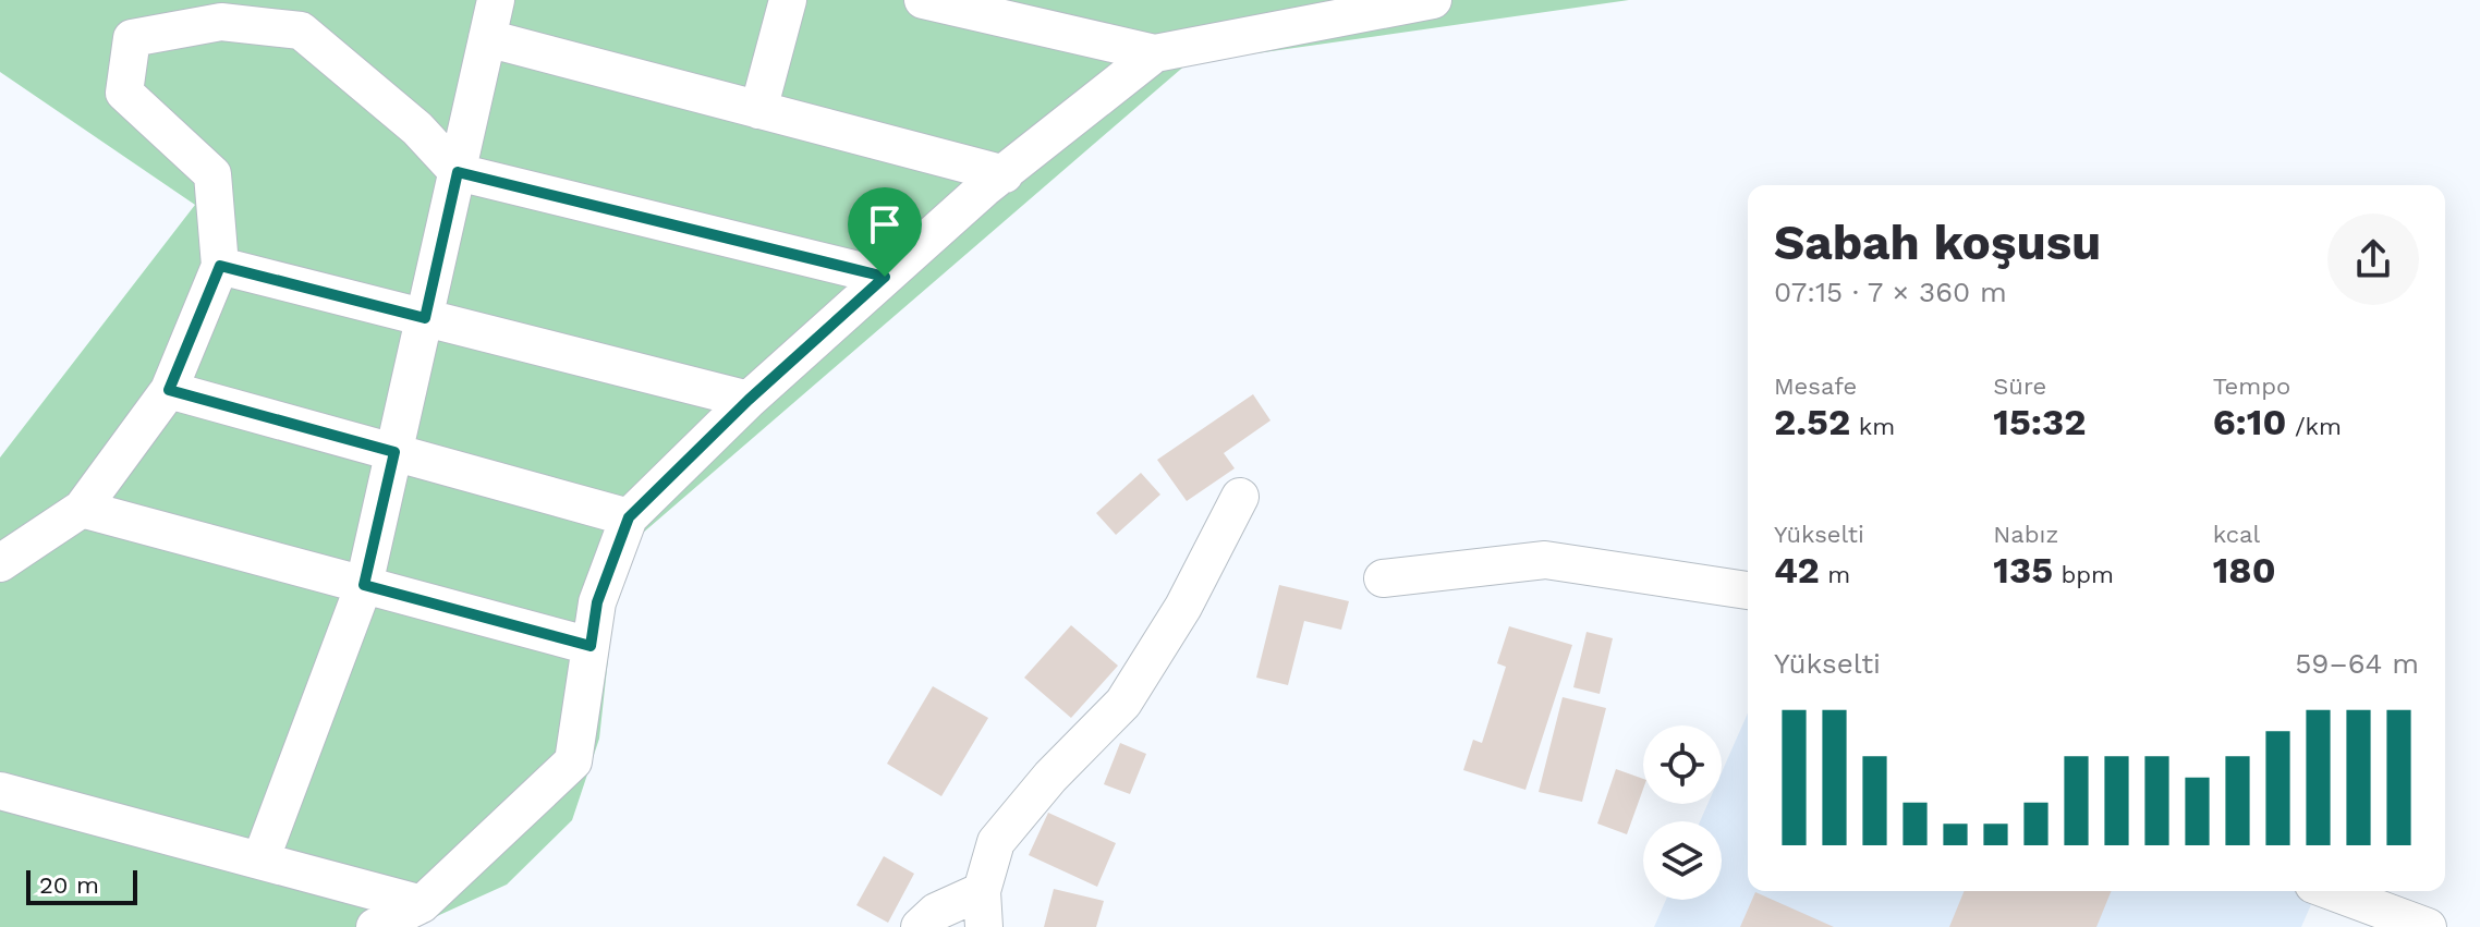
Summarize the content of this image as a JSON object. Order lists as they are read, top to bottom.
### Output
{
  "scale_bar": "20 m",
  "page": {
    "heading": ["Sabah koşusu", "07:15 · 7 × 360 m"],
    "stats": [
      ["Mesafe", "2.52 km"],
      ["Süre", "15:32"],
      ["Tempo", "6:10 /km"],
      ["Yükselti", "42 m"],
      ["Nabız", "135 bpm"],
      ["kcal", "180"]
    ],
    "chart": ["Yükselti", "59–64 m"],
    "scale": "20 m"
  }
}
